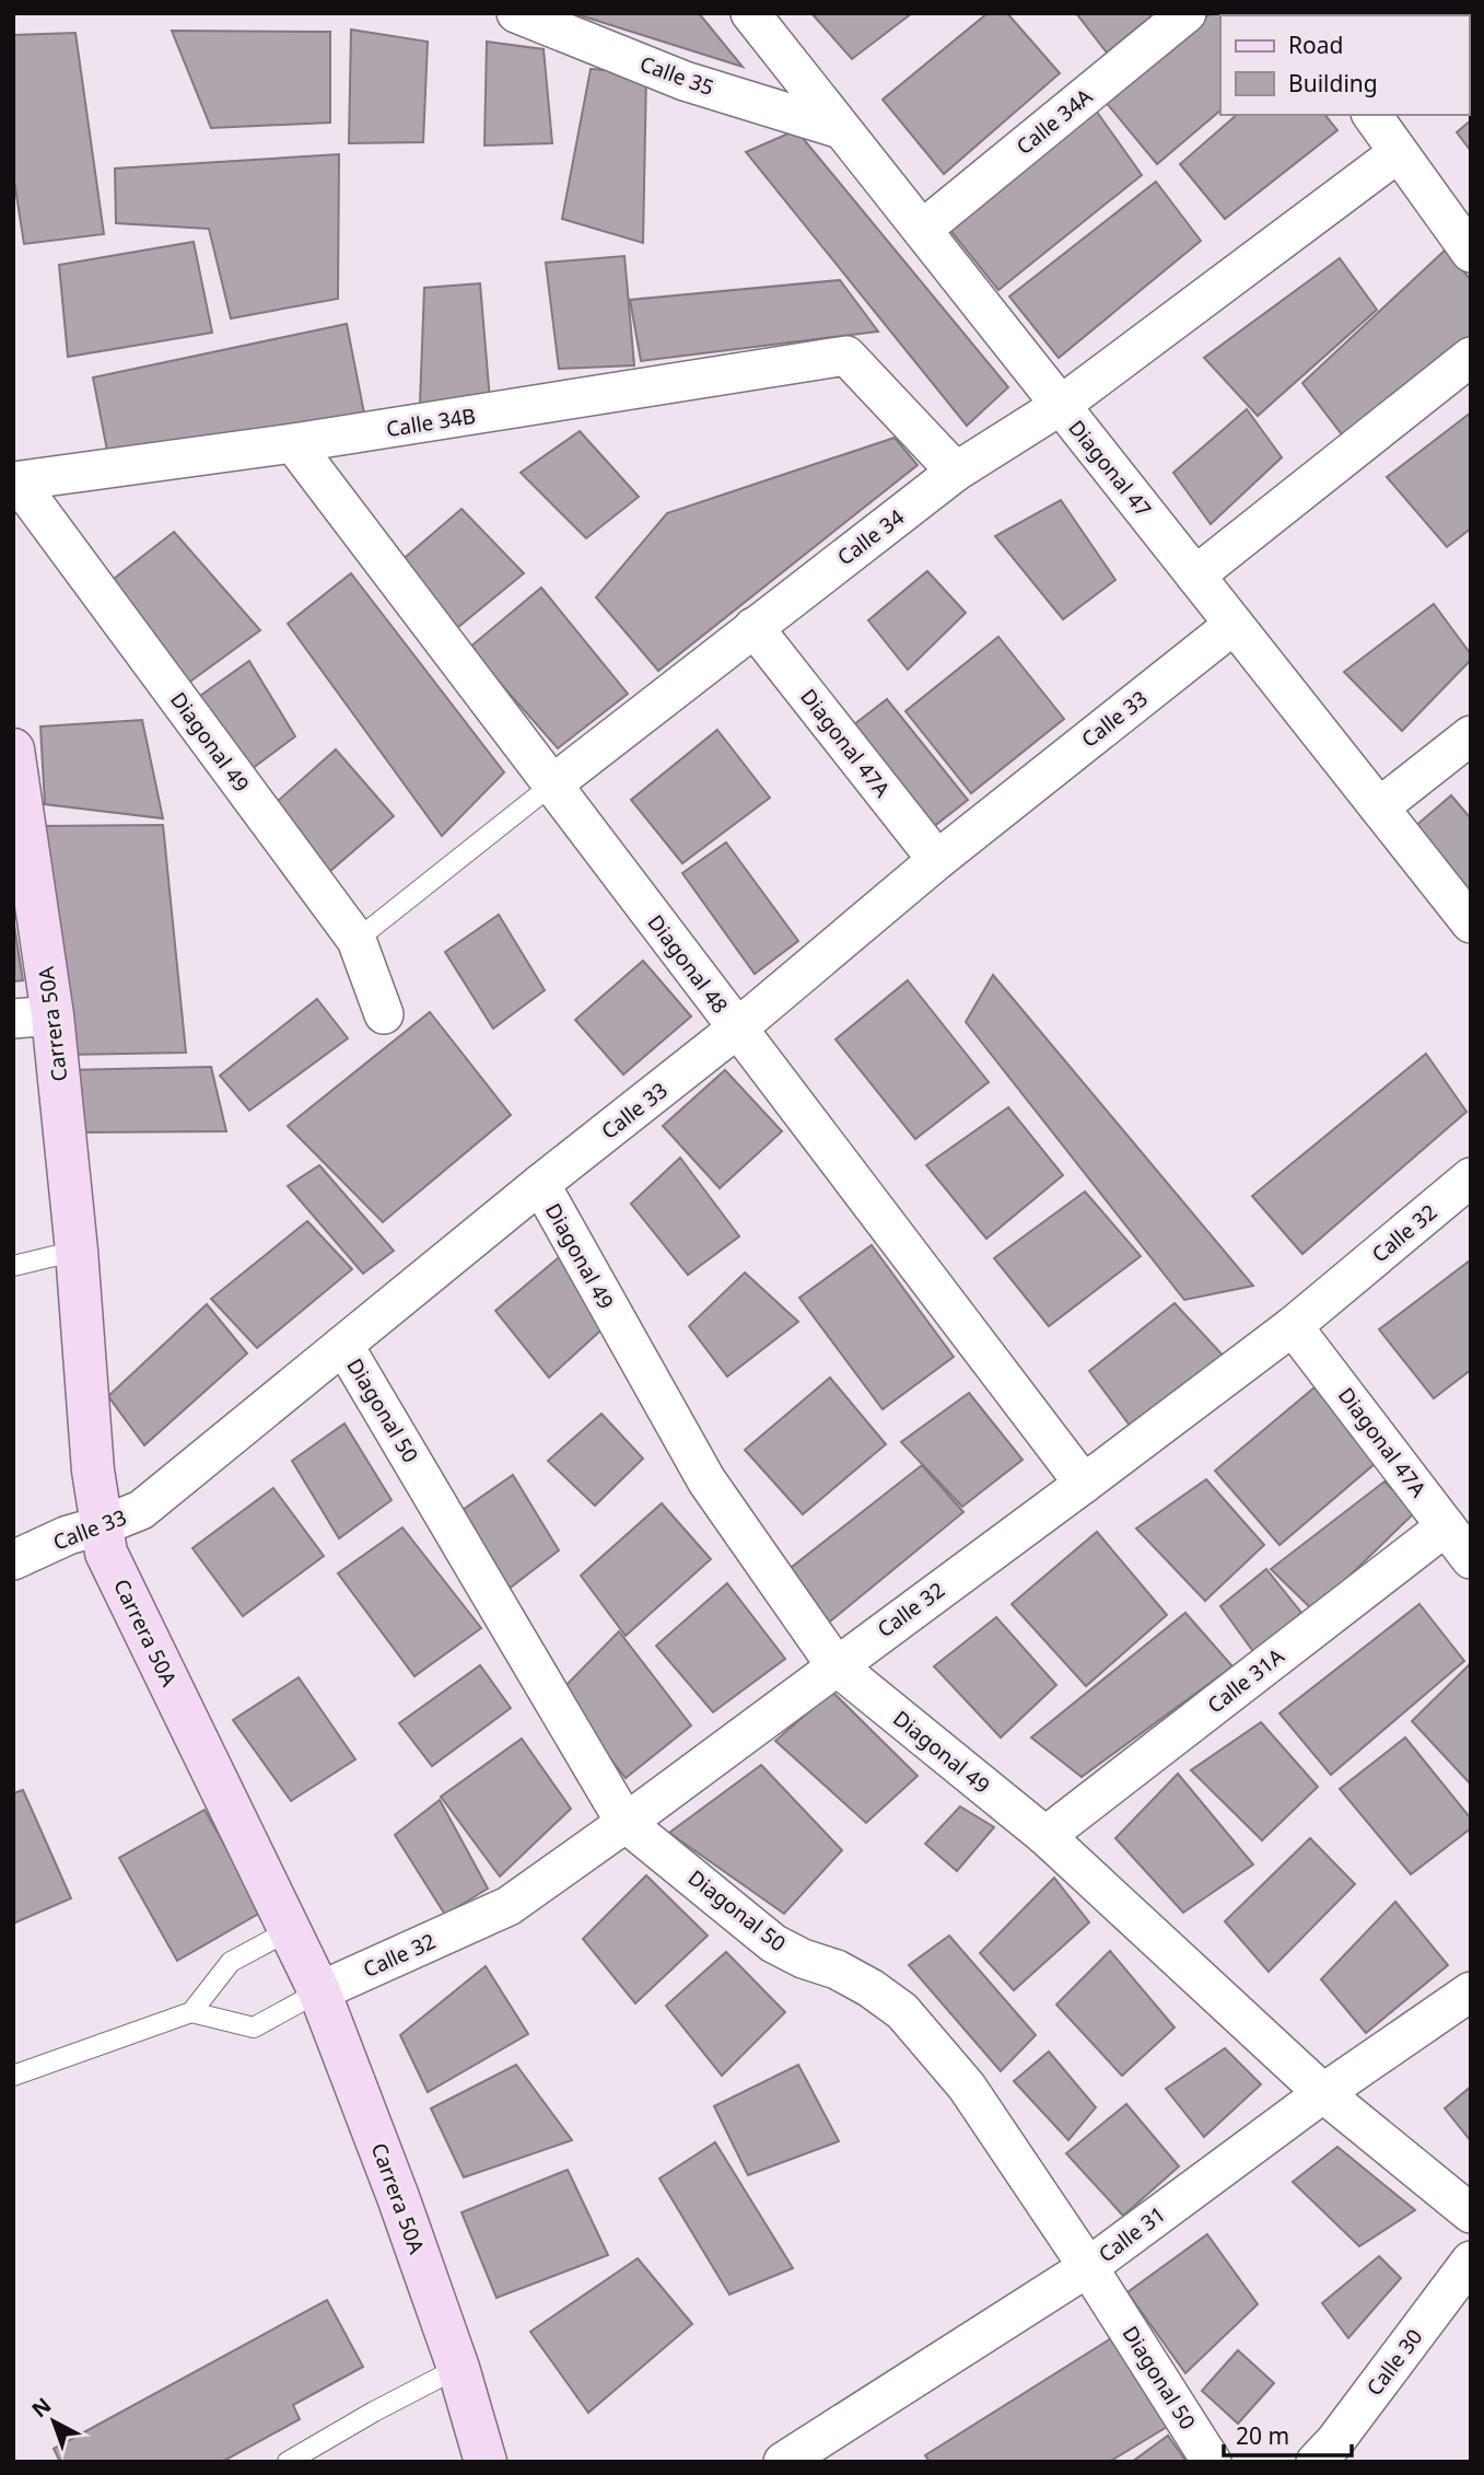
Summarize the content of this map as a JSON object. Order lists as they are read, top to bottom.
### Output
{
  "streets": {
    "street": [
      "Calle 35",
      "Calle 34A",
      "Calle 34B",
      "Diagonal 47",
      "Calle 34",
      "Calle 33",
      "Diagonal 49",
      "Diagonal 47A",
      "Diagonal 48",
      "Carrera 50A",
      "Calle 32",
      "Diagonal 50",
      "Calle 31A",
      "Calle 31",
      "Calle 30"
    ]
  },
  "crossings": [
    ["Calle 35", "Diagonal 47"],
    ["Calle 34A", "Diagonal 47"],
    ["Calle 34B", "Calle 34"],
    ["Calle 34B", "Diagonal 49"],
    ["Calle 34B", "Diagonal 48"],
    ["Diagonal 47", "Calle 34"],
    ["Diagonal 47", "Calle 33"],
    ["Calle 34", "Diagonal 49"],
    ["Calle 34", "Diagonal 47A"],
    ["Calle 34", "Diagonal 48"],
    ["Calle 33", "Diagonal 49"],
    ["Calle 33", "Diagonal 47A"],
    ["Calle 33", "Diagonal 48"],
    ["Calle 33", "Carrera 50A"],
    ["Calle 33", "Diagonal 50"],
    ["Diagonal 49", "Calle 32"],
    ["Diagonal 49", "Calle 31A"],
    ["Diagonal 49", "Calle 31"],
    ["Diagonal 47A", "Calle 32"],
    ["Diagonal 47A", "Calle 31A"],
    ["Diagonal 48", "Calle 32"],
    ["Carrera 50A", "Calle 32"],
    ["Calle 32", "Diagonal 50"],
    ["Diagonal 50", "Calle 31"]
  ],
  "legend": ["Road", "Building"],
  "scale_bar": "20 m",
  "north": "top left"
}
